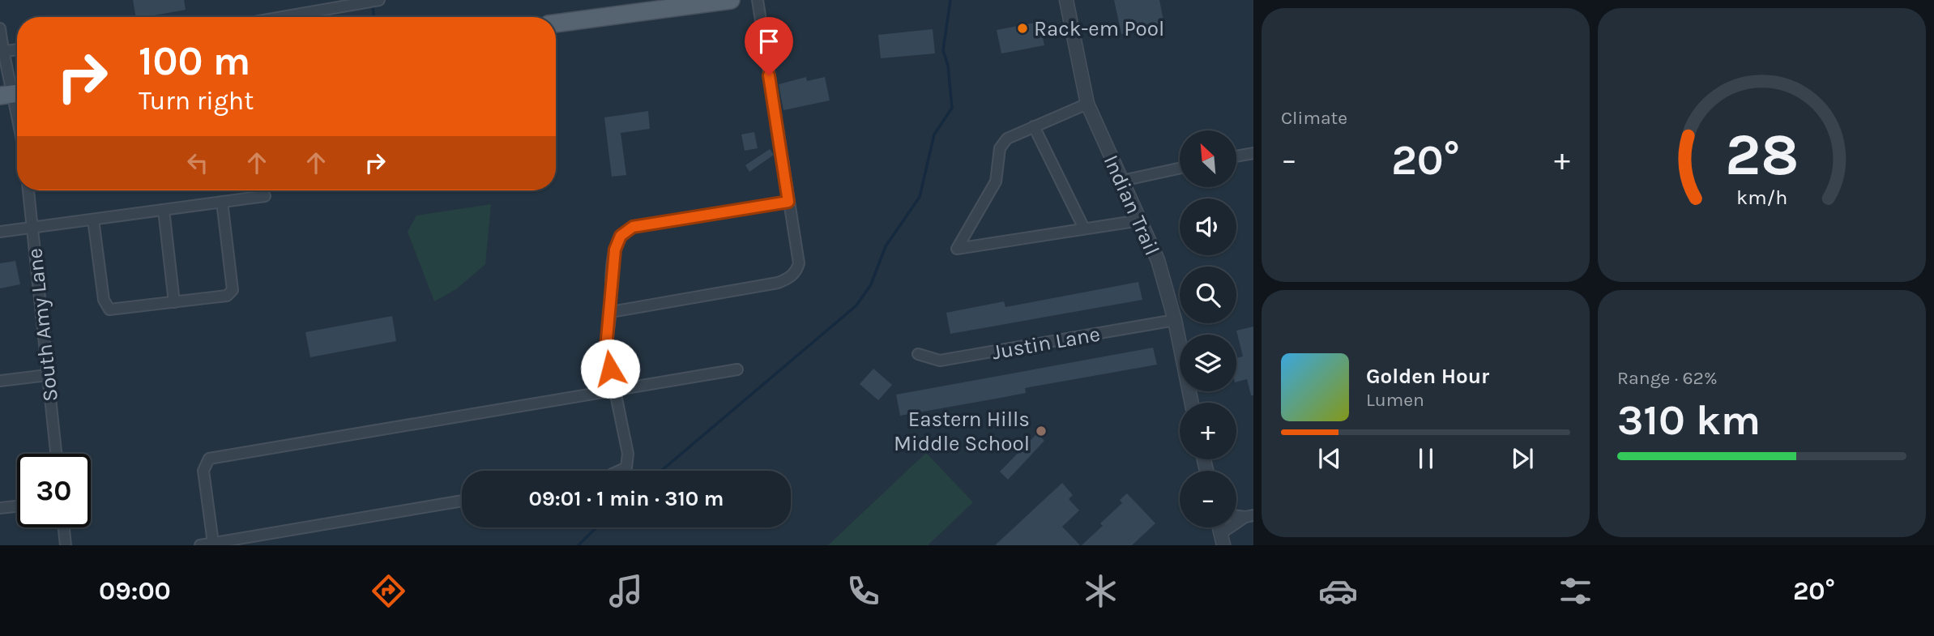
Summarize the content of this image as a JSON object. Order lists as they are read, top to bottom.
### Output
{
  "streets": {
    "street": ["Indian Trail", "South Amy Lane", "Justin Lane"]
  },
  "crossings": [
    ["Indian Trail", "Justin Lane"]
  ],
  "places": ["Rack-em Pool", "Eastern Hills Middle School"],
  "north": "top left",
  "page": {
    "tile": [
      "Climate",
      ["Range · 62%", "310 km"]
    ],
    "turn": ["100 m", "Turn right"],
    "map_buttons": ["+", "−"],
    "heat": ["−", "20°", "+"],
    "song": ["Golden Hour", "Lumen"],
    "limit": "30",
    "trip": "09:01 · 1 min · 310 m",
    "tabs": ["09:00", "20°"],
    "gauge": ["28", "km/h"]
  }
}
